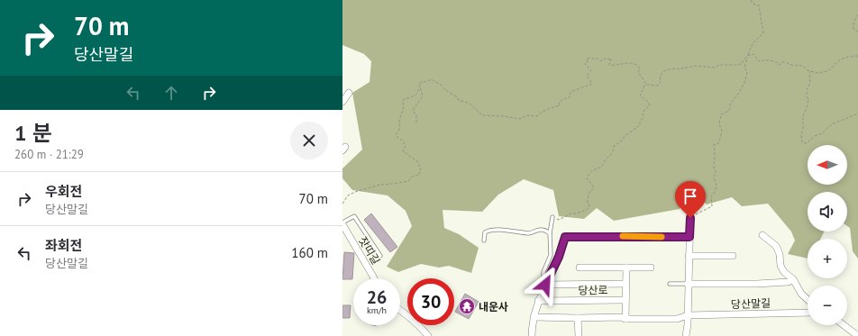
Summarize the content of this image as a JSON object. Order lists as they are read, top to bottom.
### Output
{
  "streets": {
    "street": ["잣띠길", "당산로", "당산말길"]
  },
  "places": {
    "temple": ["내운사"]
  },
  "north": "left",
  "page": {
    "turn": ["70 m", "당산말길"],
    "heading": ["1 분", "260 m · 21:29"],
    "map_buttons": ["+", "−"],
    "list": [
      {
        "name": "우회전",
        "note": "당산말길",
        "value": "70 m"
      },
      {
        "name": "좌회전",
        "note": "당산말길",
        "value": "160 m"
      }
    ],
    "speed": "26 km/h",
    "limit": "30"
  }
}
